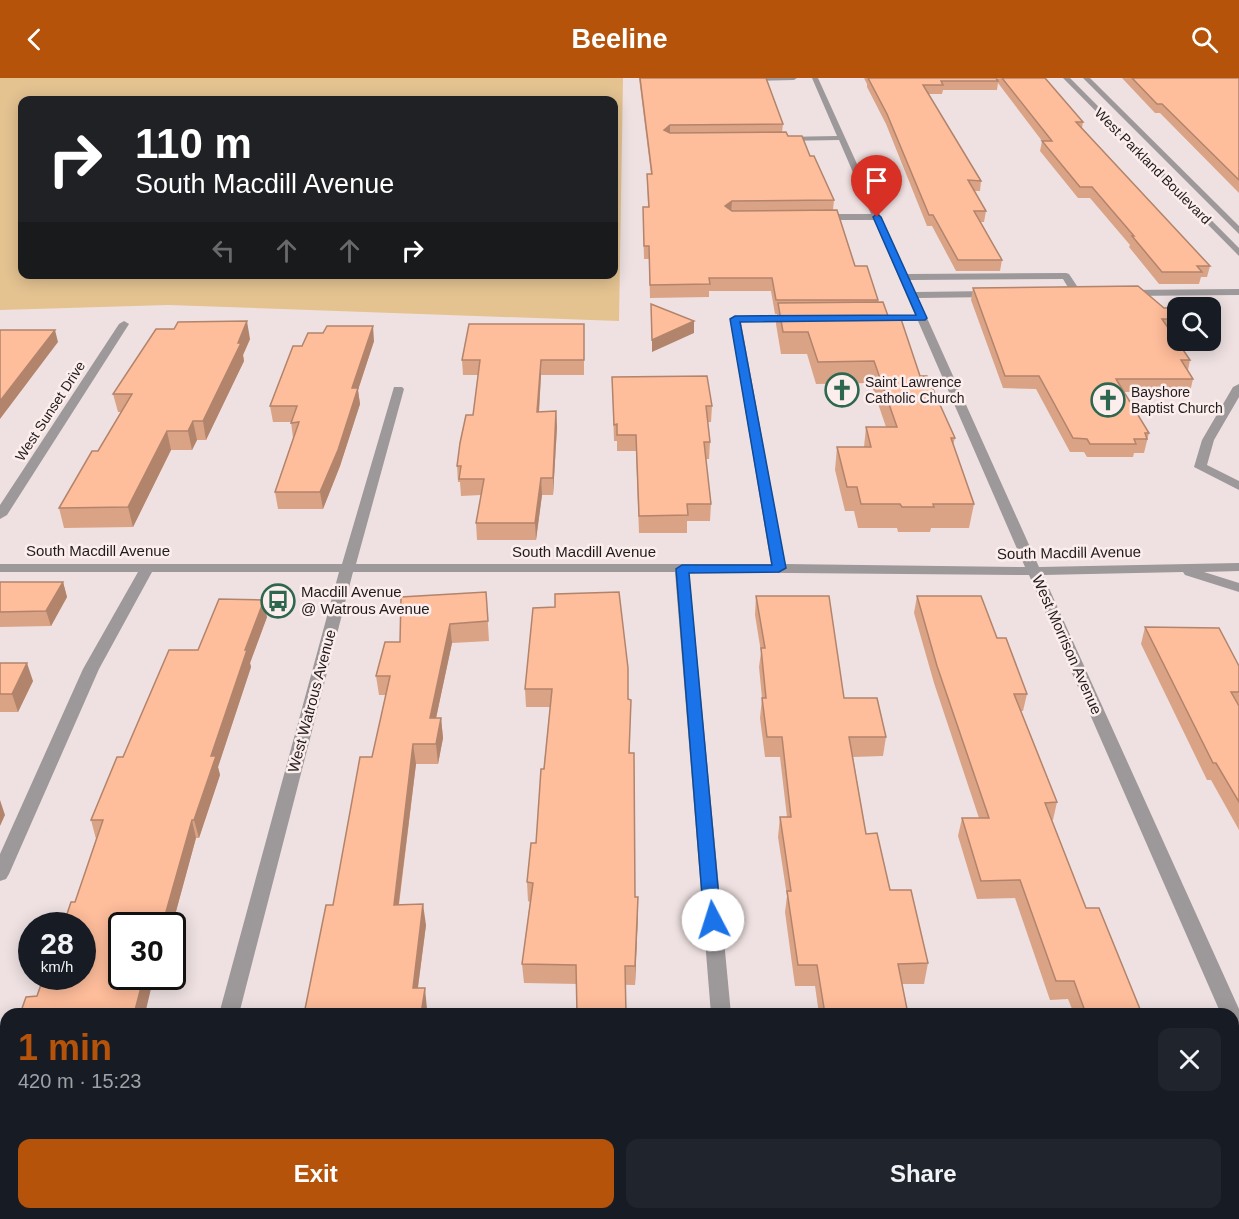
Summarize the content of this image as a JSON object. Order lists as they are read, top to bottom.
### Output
{
  "streets": {
    "street": [
      "West Parkland Boulevard",
      "West Sunset Drive",
      "South Macdill Avenue",
      "West Morrison Avenue",
      "West Watrous Avenue"
    ]
  },
  "crossings": [
    ["South Macdill Avenue", "West Morrison Avenue"],
    ["South Macdill Avenue", "West Watrous Avenue"]
  ],
  "places": {
    "church": ["Saint Lawrence Catholic Church", "Bayshore Baptist Church"],
    "bus stop": ["Macdill Avenue @ Watrous Avenue"]
  },
  "page": {
    "header": "Beeline",
    "turn": ["110 m", "South Macdill Avenue"],
    "speed": "28 km/h",
    "limit": "30",
    "heading": ["1 min", "420 m · 15:23"],
    "buttons": ["Exit", "Share"]
  }
}
